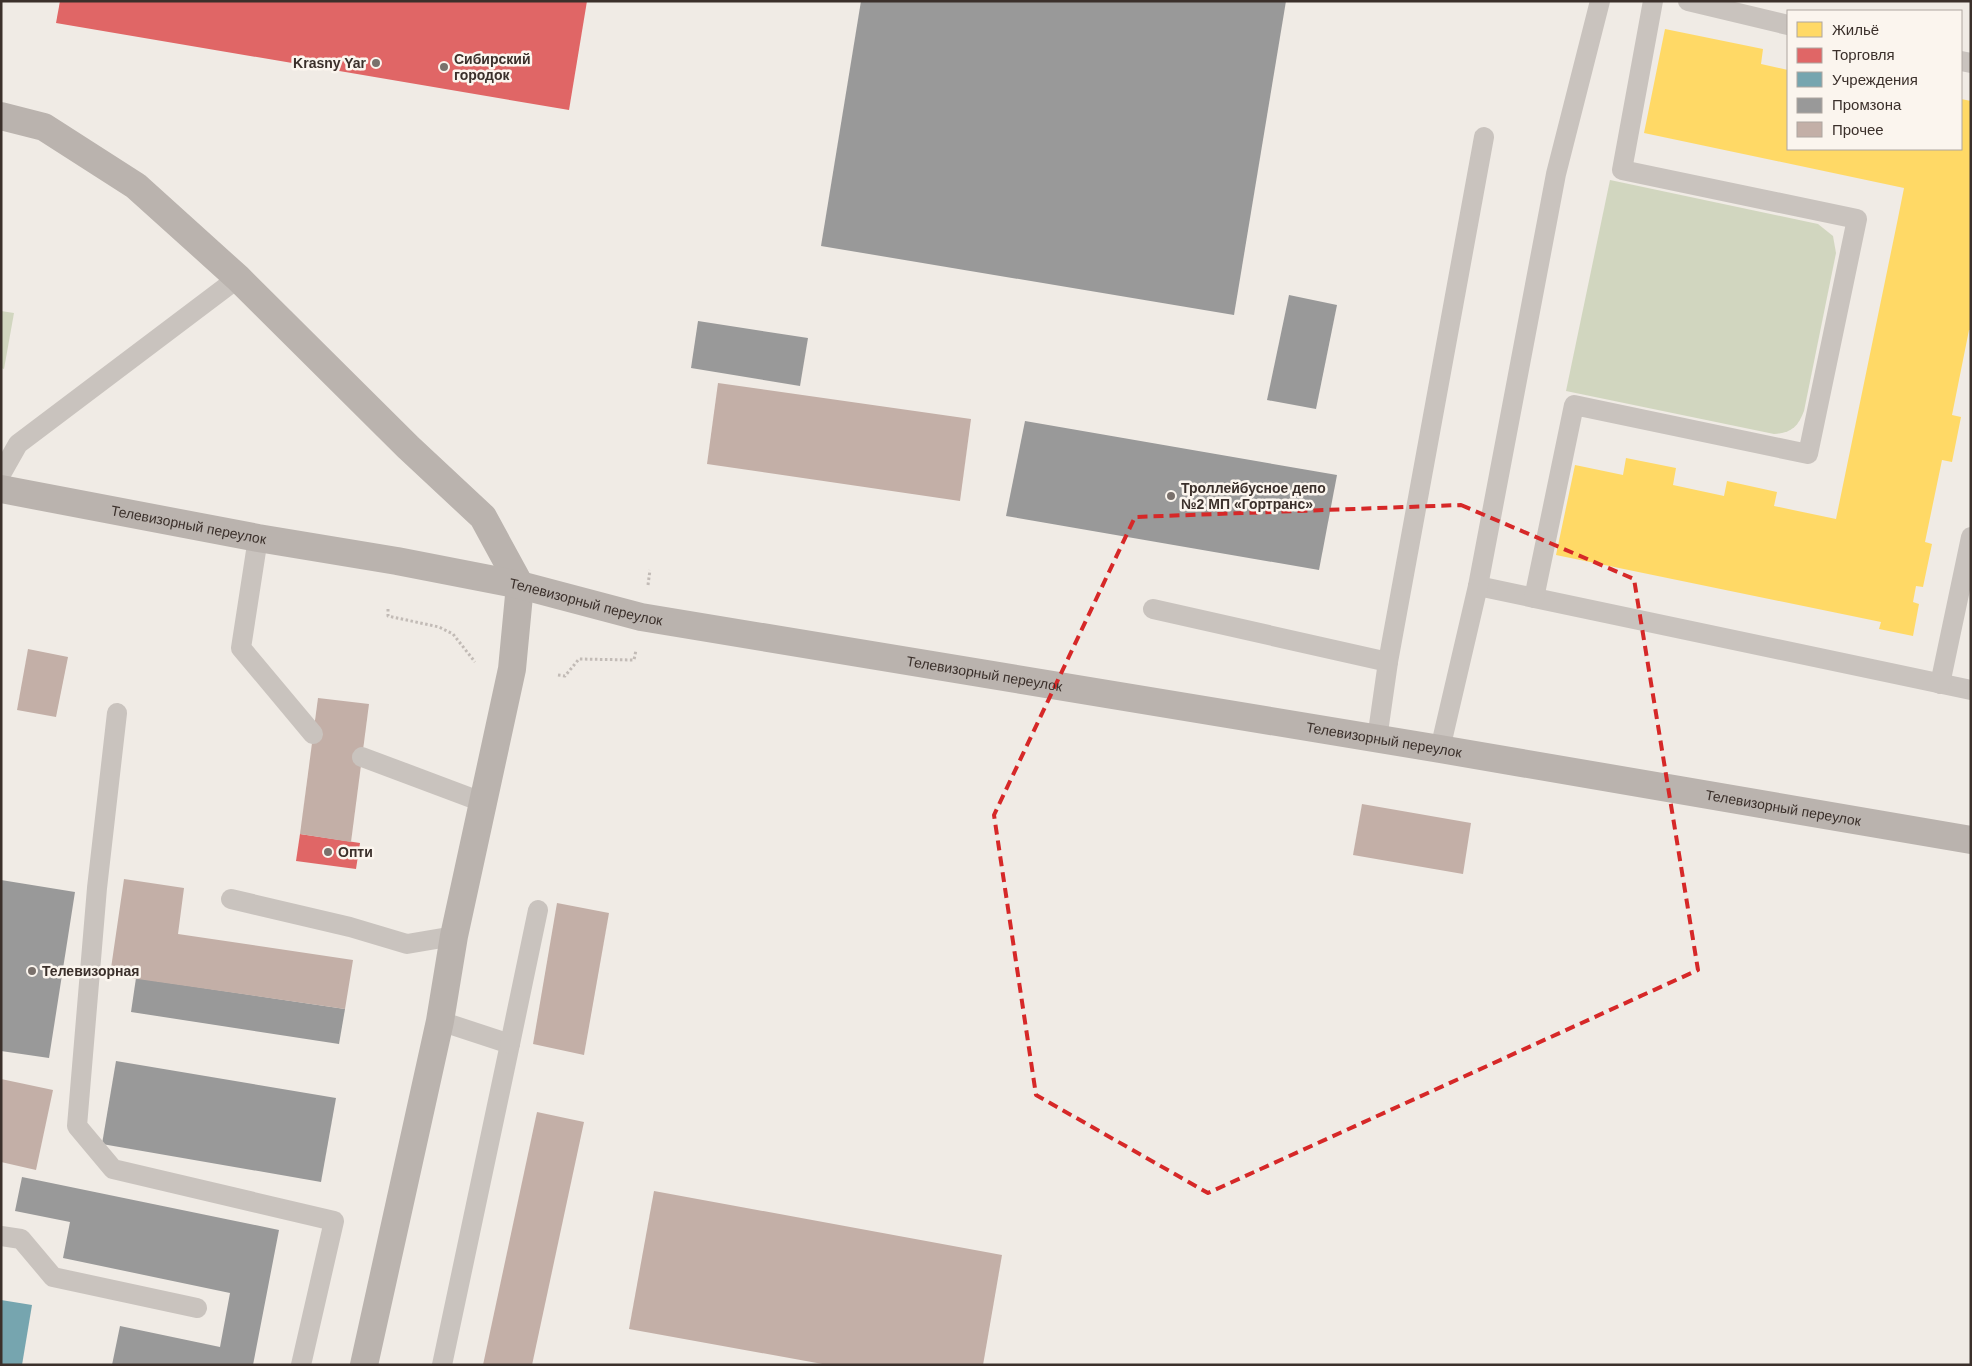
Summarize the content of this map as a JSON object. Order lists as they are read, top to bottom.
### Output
{
  "streets": {
    "street": ["Телевизорный переулок"]
  },
  "places": [
    "Krasny Yar",
    "Сибирский городок",
    "Троллейбусное депо №2 МП «Гортранс»",
    "Опти",
    "Телевизорная"
  ],
  "legend": [
    "Жильё",
    "Торговля",
    "Учреждения",
    "Промзона",
    "Прочее"
  ]
}
